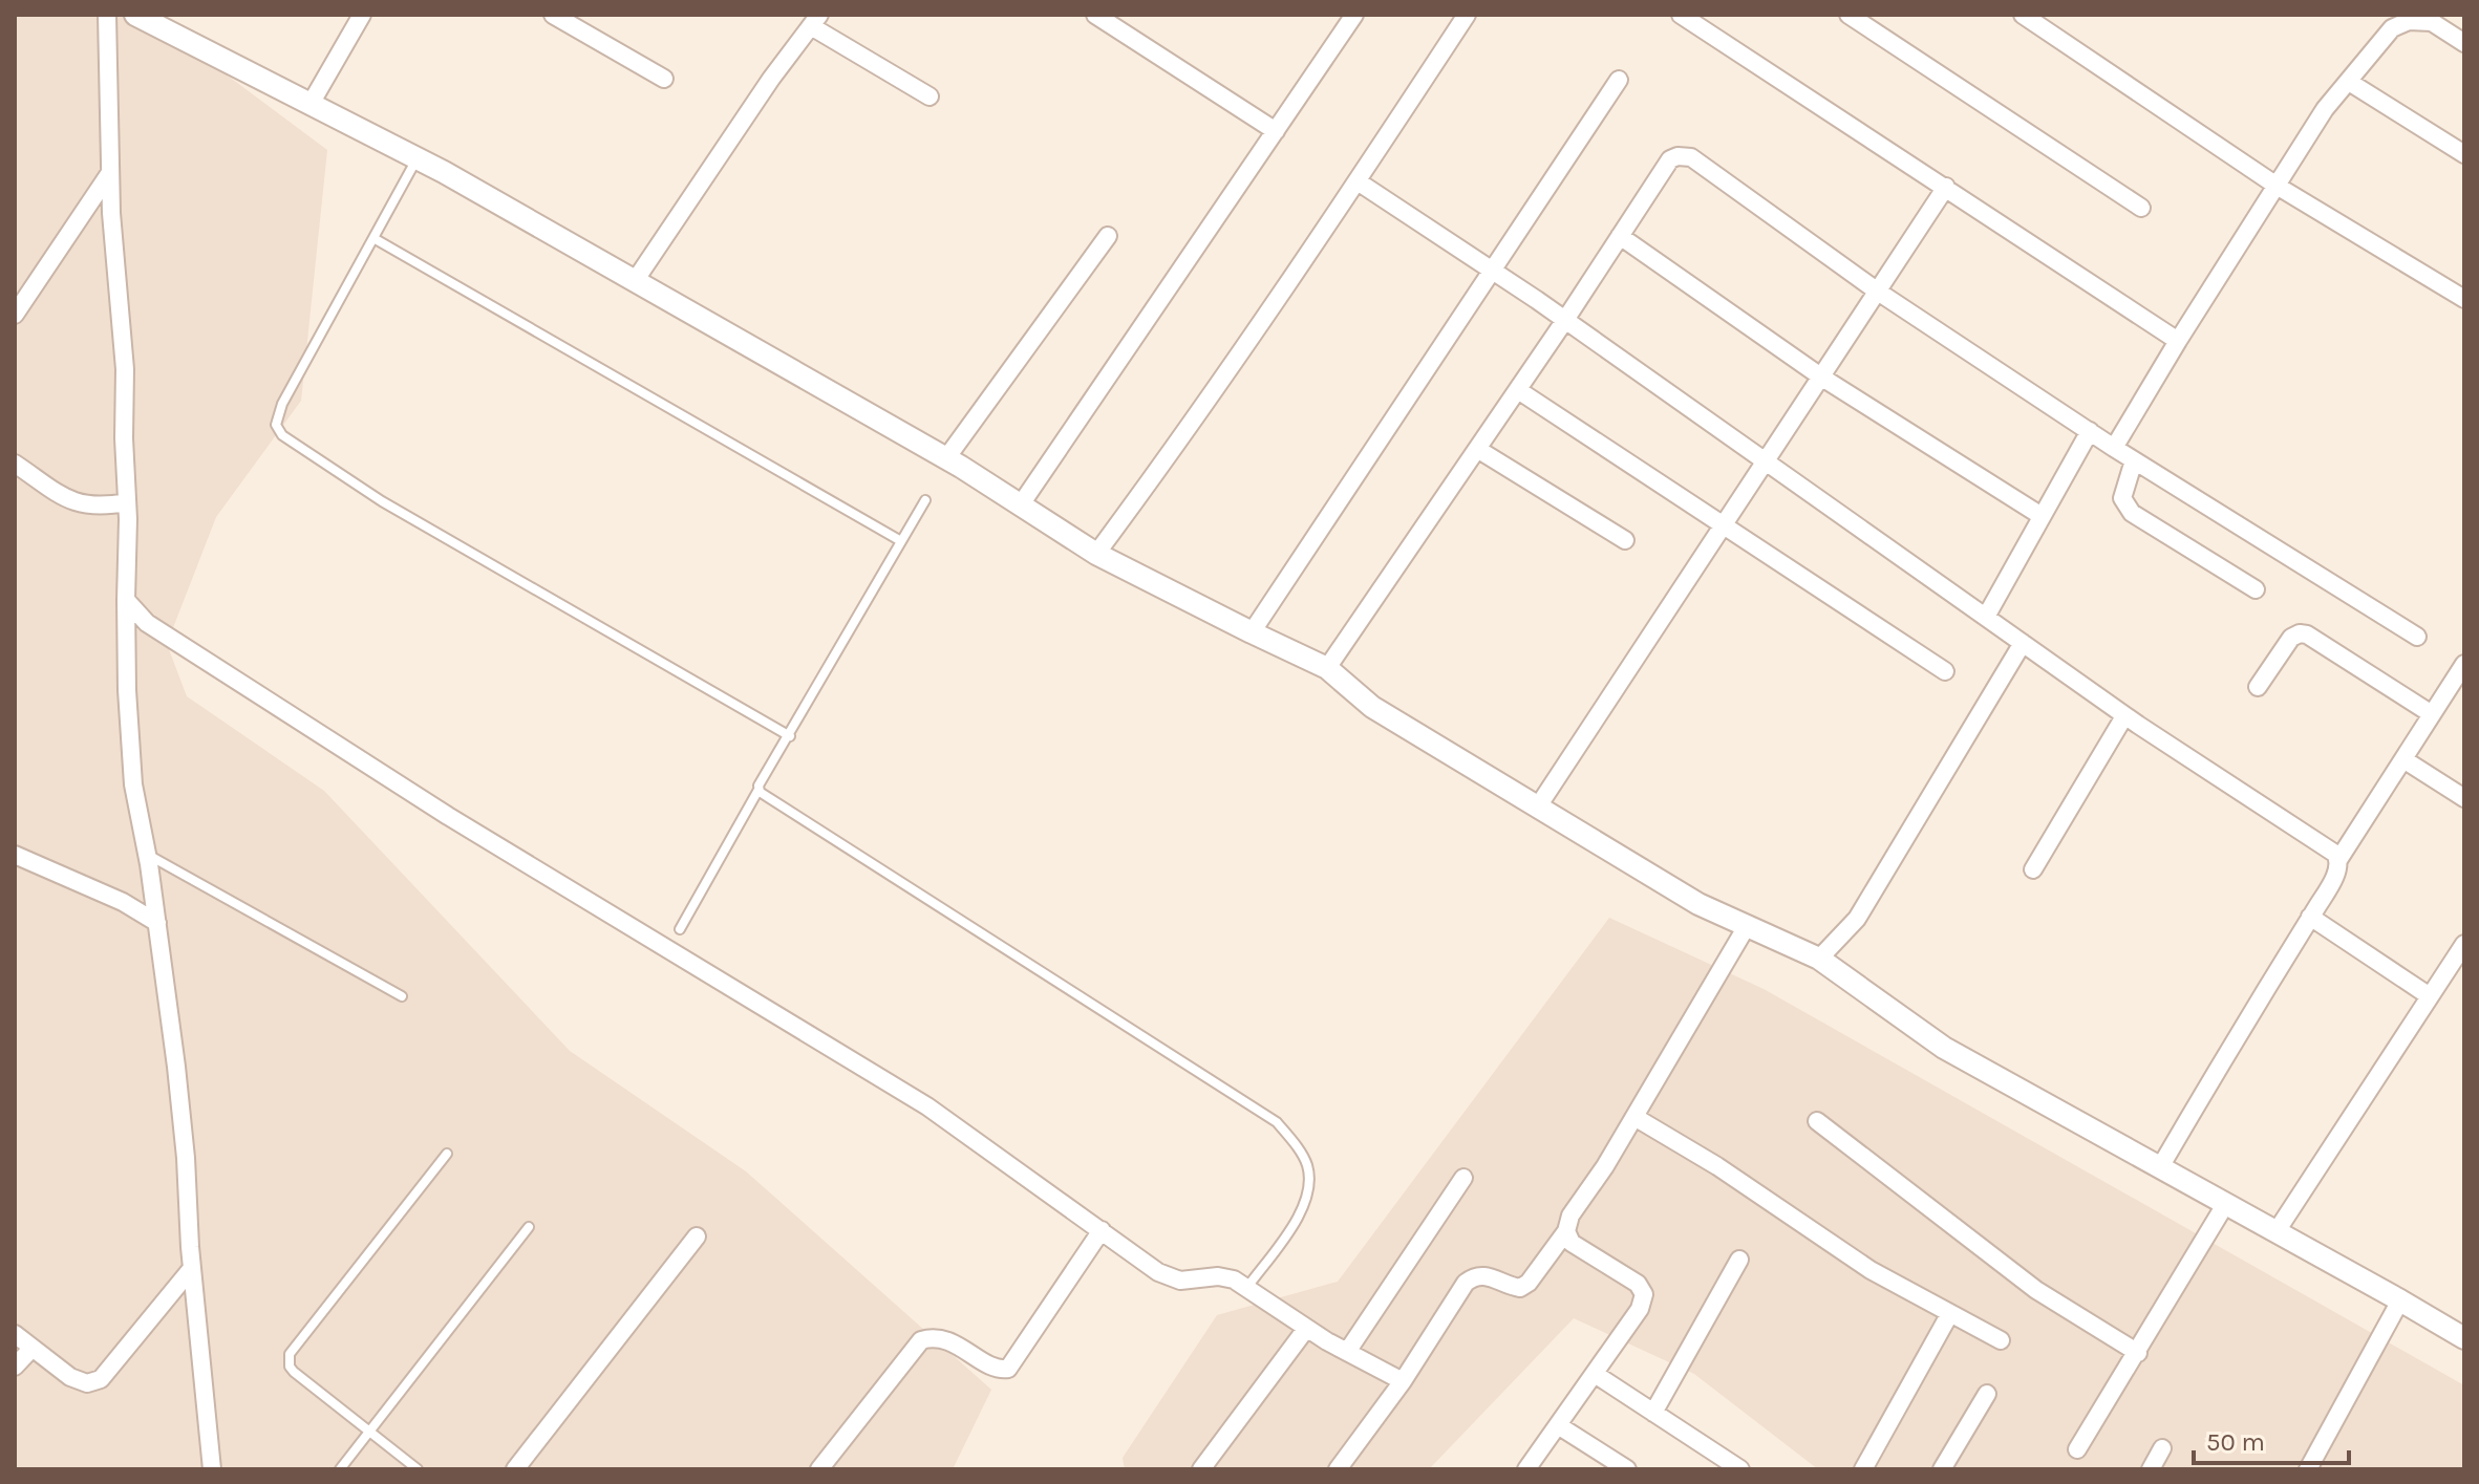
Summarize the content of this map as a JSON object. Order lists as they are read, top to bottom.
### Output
{
  "scale_bar": "50 m"
}
